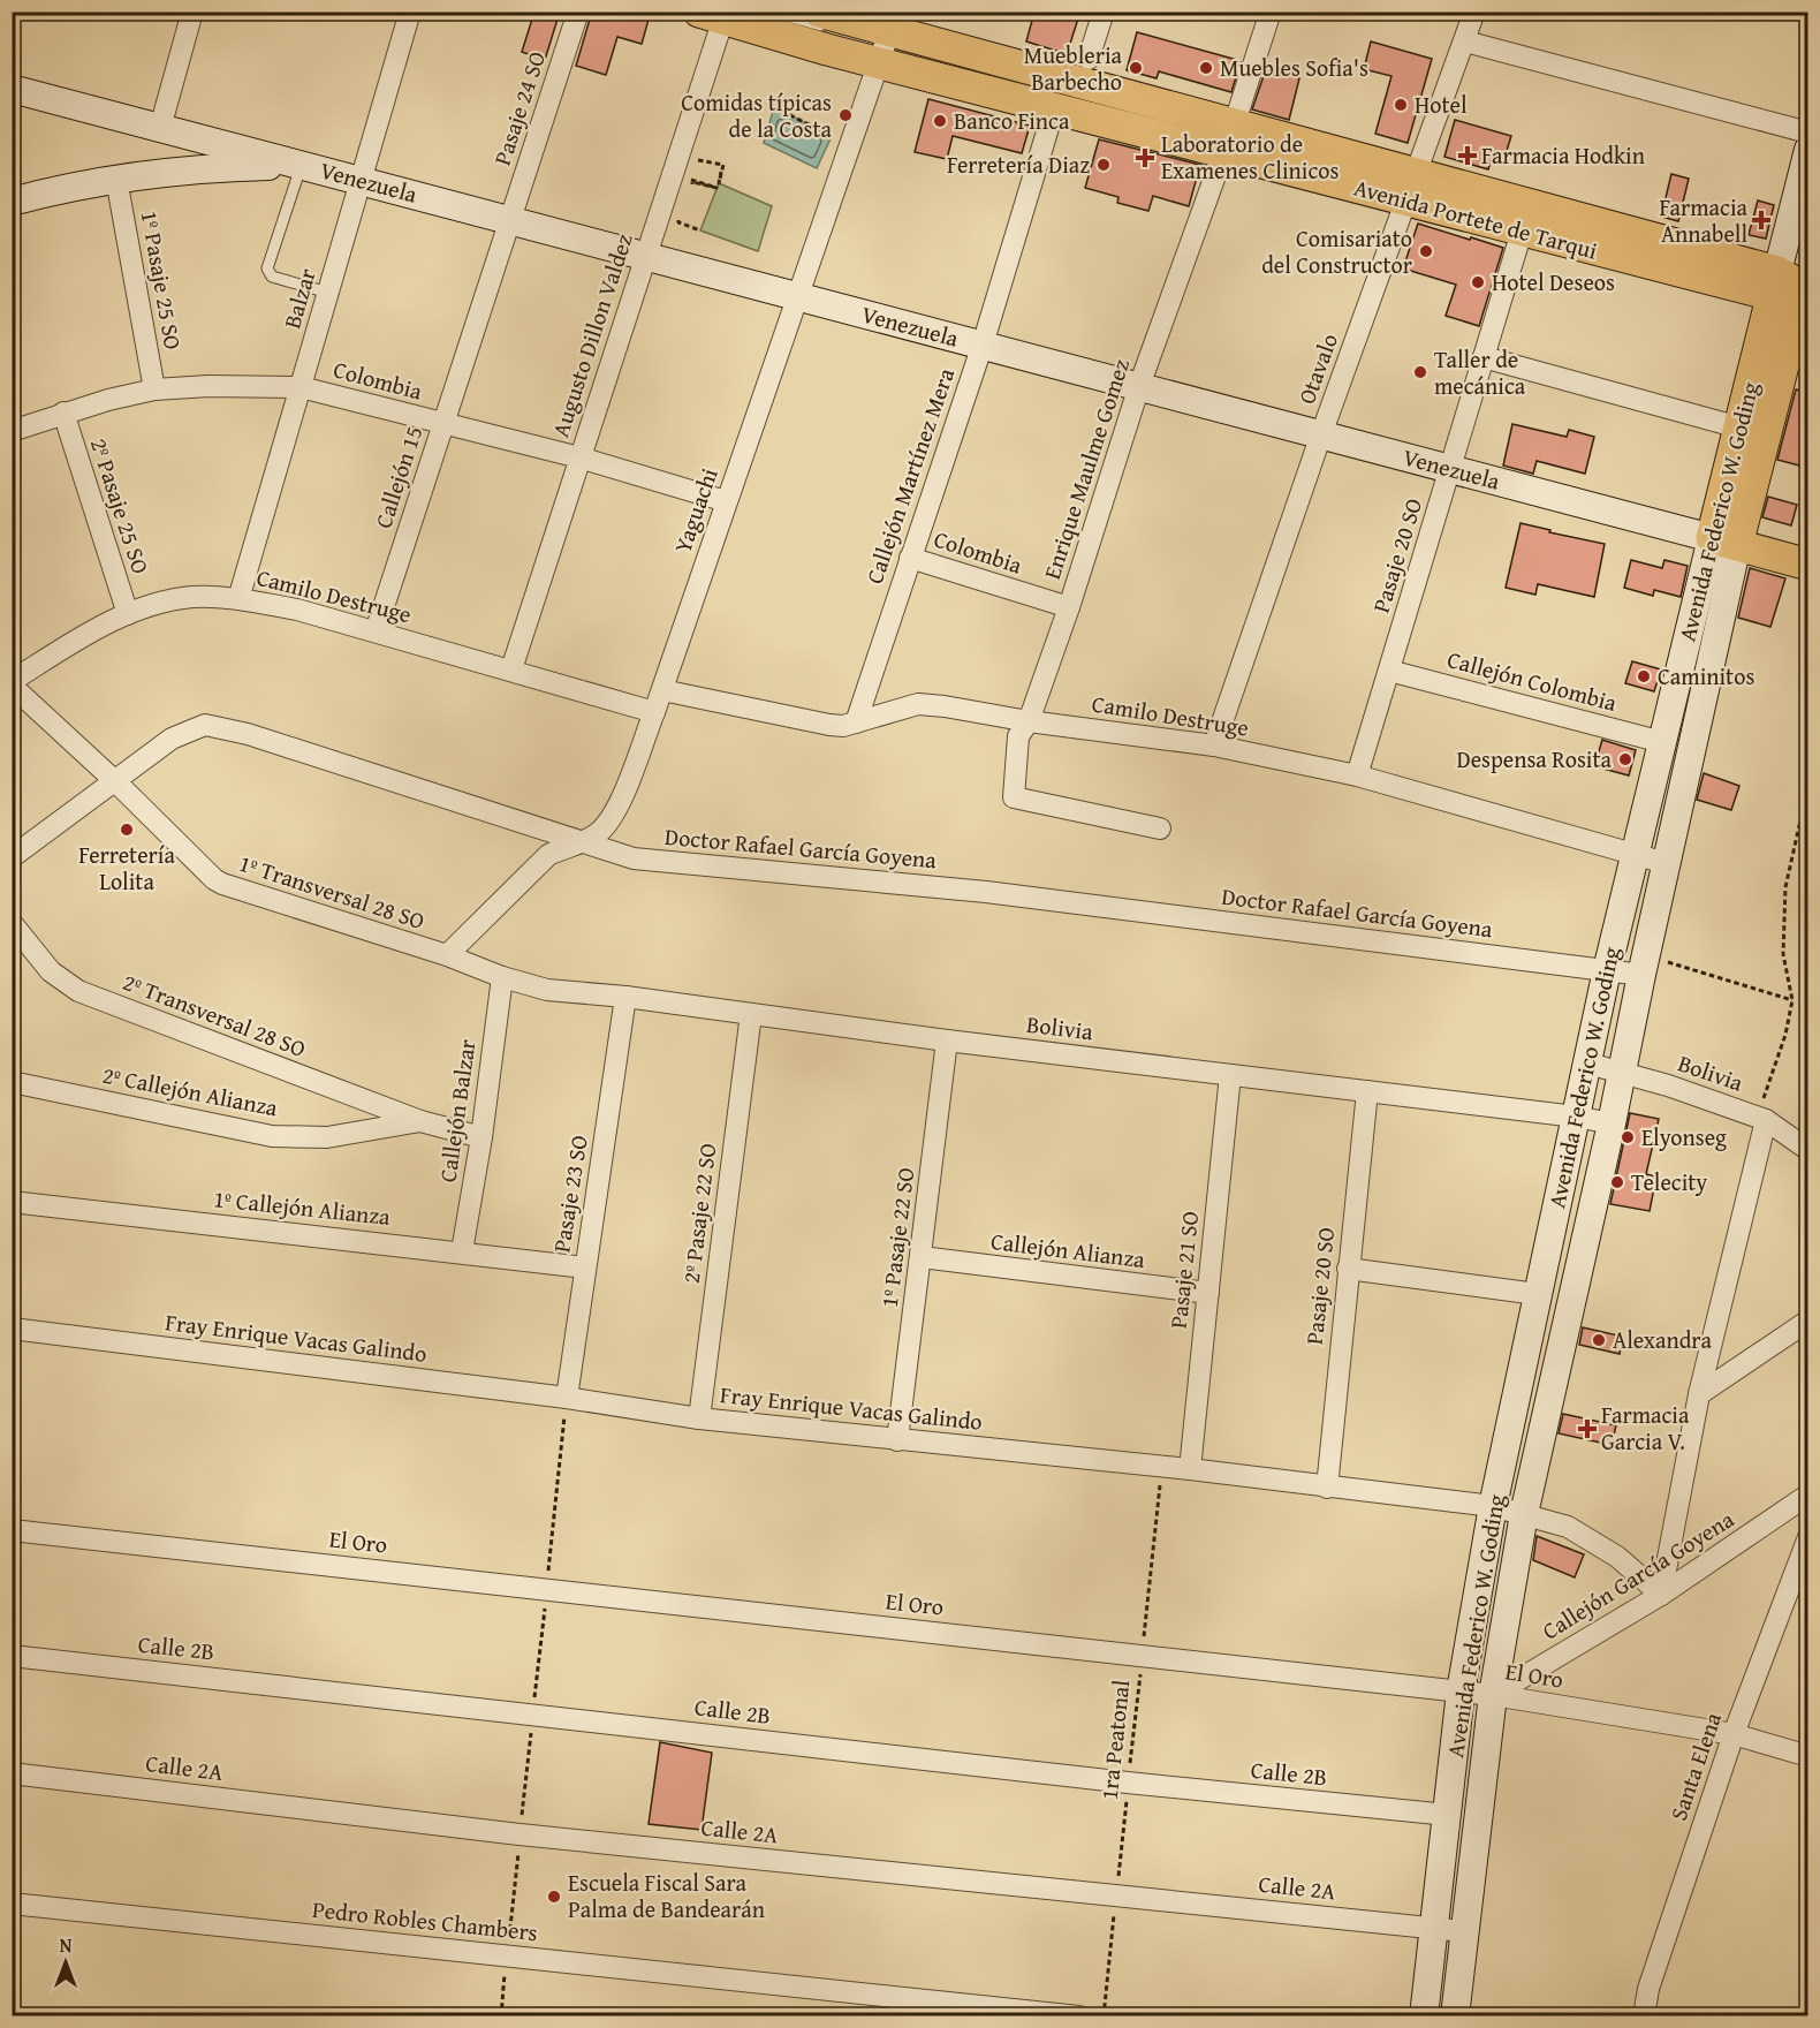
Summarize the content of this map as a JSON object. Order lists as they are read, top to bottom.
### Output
{
  "streets": {
    "main road": ["Venezuela", "Avenida Portete de Tarqui", "Avenida Federico W. Goding"],
    "street": [
      "Pasaje 24 SO",
      "1º Pasaje 25 SO",
      "Balzar",
      "Augusto Dillon Valdez",
      "Otavalo",
      "Colombia",
      "Enrique Maulme Gomez",
      "Callejón Martínez Mera",
      "Callejón 15",
      "2º Pasaje 25 SO",
      "Yaguachi",
      "Pasaje 20 SO",
      "Camilo Destruge",
      "Callejón Colombia",
      "Doctor Rafael García Goyena",
      "1º Transversal 28 SO",
      "2º Transversal 28 SO",
      "Bolivia",
      "2º Callejón Alianza",
      "Callejón Balzar",
      "Pasaje 23 SO",
      "1º Callejón Alianza",
      "2º Pasaje 22 SO",
      "1º Pasaje 22 SO",
      "Callejón Alianza",
      "Pasaje 21 SO",
      "Fray Enrique Vacas Galindo",
      "El Oro",
      "Callejón García Goyena",
      "Calle 2B",
      "Santa Elena",
      "Calle 2A",
      "Pedro Robles Chambers"
    ],
    "path": ["1ra Peatonal"]
  },
  "crossings": [
    ["Pasaje 24 SO", "Venezuela"],
    ["Pasaje 24 SO", "Callejón 15"],
    ["Venezuela", "Balzar"],
    ["Venezuela", "Augusto Dillon Valdez"],
    ["Venezuela", "Otavalo"],
    ["Venezuela", "Enrique Maulme Gomez"],
    ["Venezuela", "Callejón Martínez Mera"],
    ["Venezuela", "Callejón 15"],
    ["Venezuela", "Yaguachi"],
    ["Venezuela", "Avenida Federico W. Goding"],
    ["Venezuela", "Pasaje 20 SO"],
    ["Avenida Portete de Tarqui", "Augusto Dillon Valdez"],
    ["Avenida Portete de Tarqui", "Otavalo"],
    ["Avenida Portete de Tarqui", "Enrique Maulme Gomez"],
    ["Avenida Portete de Tarqui", "Yaguachi"],
    ["Avenida Portete de Tarqui", "Avenida Federico W. Goding"],
    ["Avenida Portete de Tarqui", "Pasaje 20 SO"],
    ["1º Pasaje 25 SO", "Colombia"],
    ["Balzar", "Colombia"],
    ["Balzar", "Camilo Destruge"],
    ["Augusto Dillon Valdez", "Colombia"],
    ["Augusto Dillon Valdez", "Camilo Destruge"],
    ["Otavalo", "Camilo Destruge"],
    ["Colombia", "Enrique Maulme Gomez"],
    ["Colombia", "Callejón Martínez Mera"],
    ["Colombia", "Callejón 15"],
    ["Colombia", "2º Pasaje 25 SO"],
    ["Colombia", "Yaguachi"],
    ["Enrique Maulme Gomez", "Camilo Destruge"],
    ["Callejón Martínez Mera", "Camilo Destruge"],
    ["Callejón 15", "Camilo Destruge"],
    ["2º Pasaje 25 SO", "Camilo Destruge"],
    ["Yaguachi", "Camilo Destruge"],
    ["Yaguachi", "Doctor Rafael García Goyena"],
    ["Yaguachi", "1º Transversal 28 SO"],
    ["Avenida Federico W. Goding", "Camilo Destruge"],
    ["Avenida Federico W. Goding", "Callejón Colombia"],
    ["Avenida Federico W. Goding", "Doctor Rafael García Goyena"],
    ["Avenida Federico W. Goding", "Bolivia"],
    ["Avenida Federico W. Goding", "Fray Enrique Vacas Galindo"],
    ["Avenida Federico W. Goding", "El Oro"],
    ["Avenida Federico W. Goding", "Callejón García Goyena"],
    ["Avenida Federico W. Goding", "Calle 2B"],
    ["Avenida Federico W. Goding", "Calle 2A"],
    ["Pasaje 20 SO", "Camilo Destruge"],
    ["Pasaje 20 SO", "Callejón Colombia"],
    ["Pasaje 20 SO", "Bolivia"],
    ["Pasaje 20 SO", "Fray Enrique Vacas Galindo"],
    ["Camilo Destruge", "1º Transversal 28 SO"],
    ["Doctor Rafael García Goyena", "1º Transversal 28 SO"],
    ["1º Transversal 28 SO", "Bolivia"],
    ["1º Transversal 28 SO", "Callejón Balzar"],
    ["2º Transversal 28 SO", "2º Callejón Alianza"],
    ["Bolivia", "Callejón Balzar"],
    ["Bolivia", "Pasaje 23 SO"],
    ["Bolivia", "2º Pasaje 22 SO"],
    ["Bolivia", "1º Pasaje 22 SO"],
    ["Bolivia", "Pasaje 21 SO"],
    ["2º Callejón Alianza", "Callejón Balzar"],
    ["Callejón Balzar", "1º Callejón Alianza"],
    ["Pasaje 23 SO", "1º Callejón Alianza"],
    ["Pasaje 23 SO", "Fray Enrique Vacas Galindo"],
    ["2º Pasaje 22 SO", "Fray Enrique Vacas Galindo"],
    ["1º Pasaje 22 SO", "Callejón Alianza"],
    ["1º Pasaje 22 SO", "Fray Enrique Vacas Galindo"],
    ["Callejón Alianza", "Pasaje 21 SO"],
    ["Pasaje 21 SO", "Fray Enrique Vacas Galindo"],
    ["Fray Enrique Vacas Galindo", "Callejón García Goyena"],
    ["Fray Enrique Vacas Galindo", "1ra Peatonal"],
    ["El Oro", "Callejón García Goyena"],
    ["El Oro", "1ra Peatonal"],
    ["El Oro", "Santa Elena"],
    ["Calle 2B", "1ra Peatonal"],
    ["1ra Peatonal", "Calle 2A"]
  ],
  "places": {
    "other": [
      "Muebleria Barbecho",
      "Muebles Sofia's",
      "Hotel",
      "Comidas típicas de la Costa",
      "Banco Finca",
      "Ferretería Diaz",
      "Comisariato del Constructor",
      "Hotel Deseos",
      "Taller de mecánica",
      "Caminitos",
      "Despensa Rosita",
      "Ferretería Lolita",
      "Elyonseg",
      "Telecity",
      "Alexandra",
      "Escuela Fiscal Sara Palma de Bandearán"
    ],
    "health": [
      "Farmacia Hodkin",
      "Laboratorio de Examenes Clinicos",
      "Farmacia Annabell",
      "Farmacia Garcia V."
    ]
  },
  "north": "top"
}
